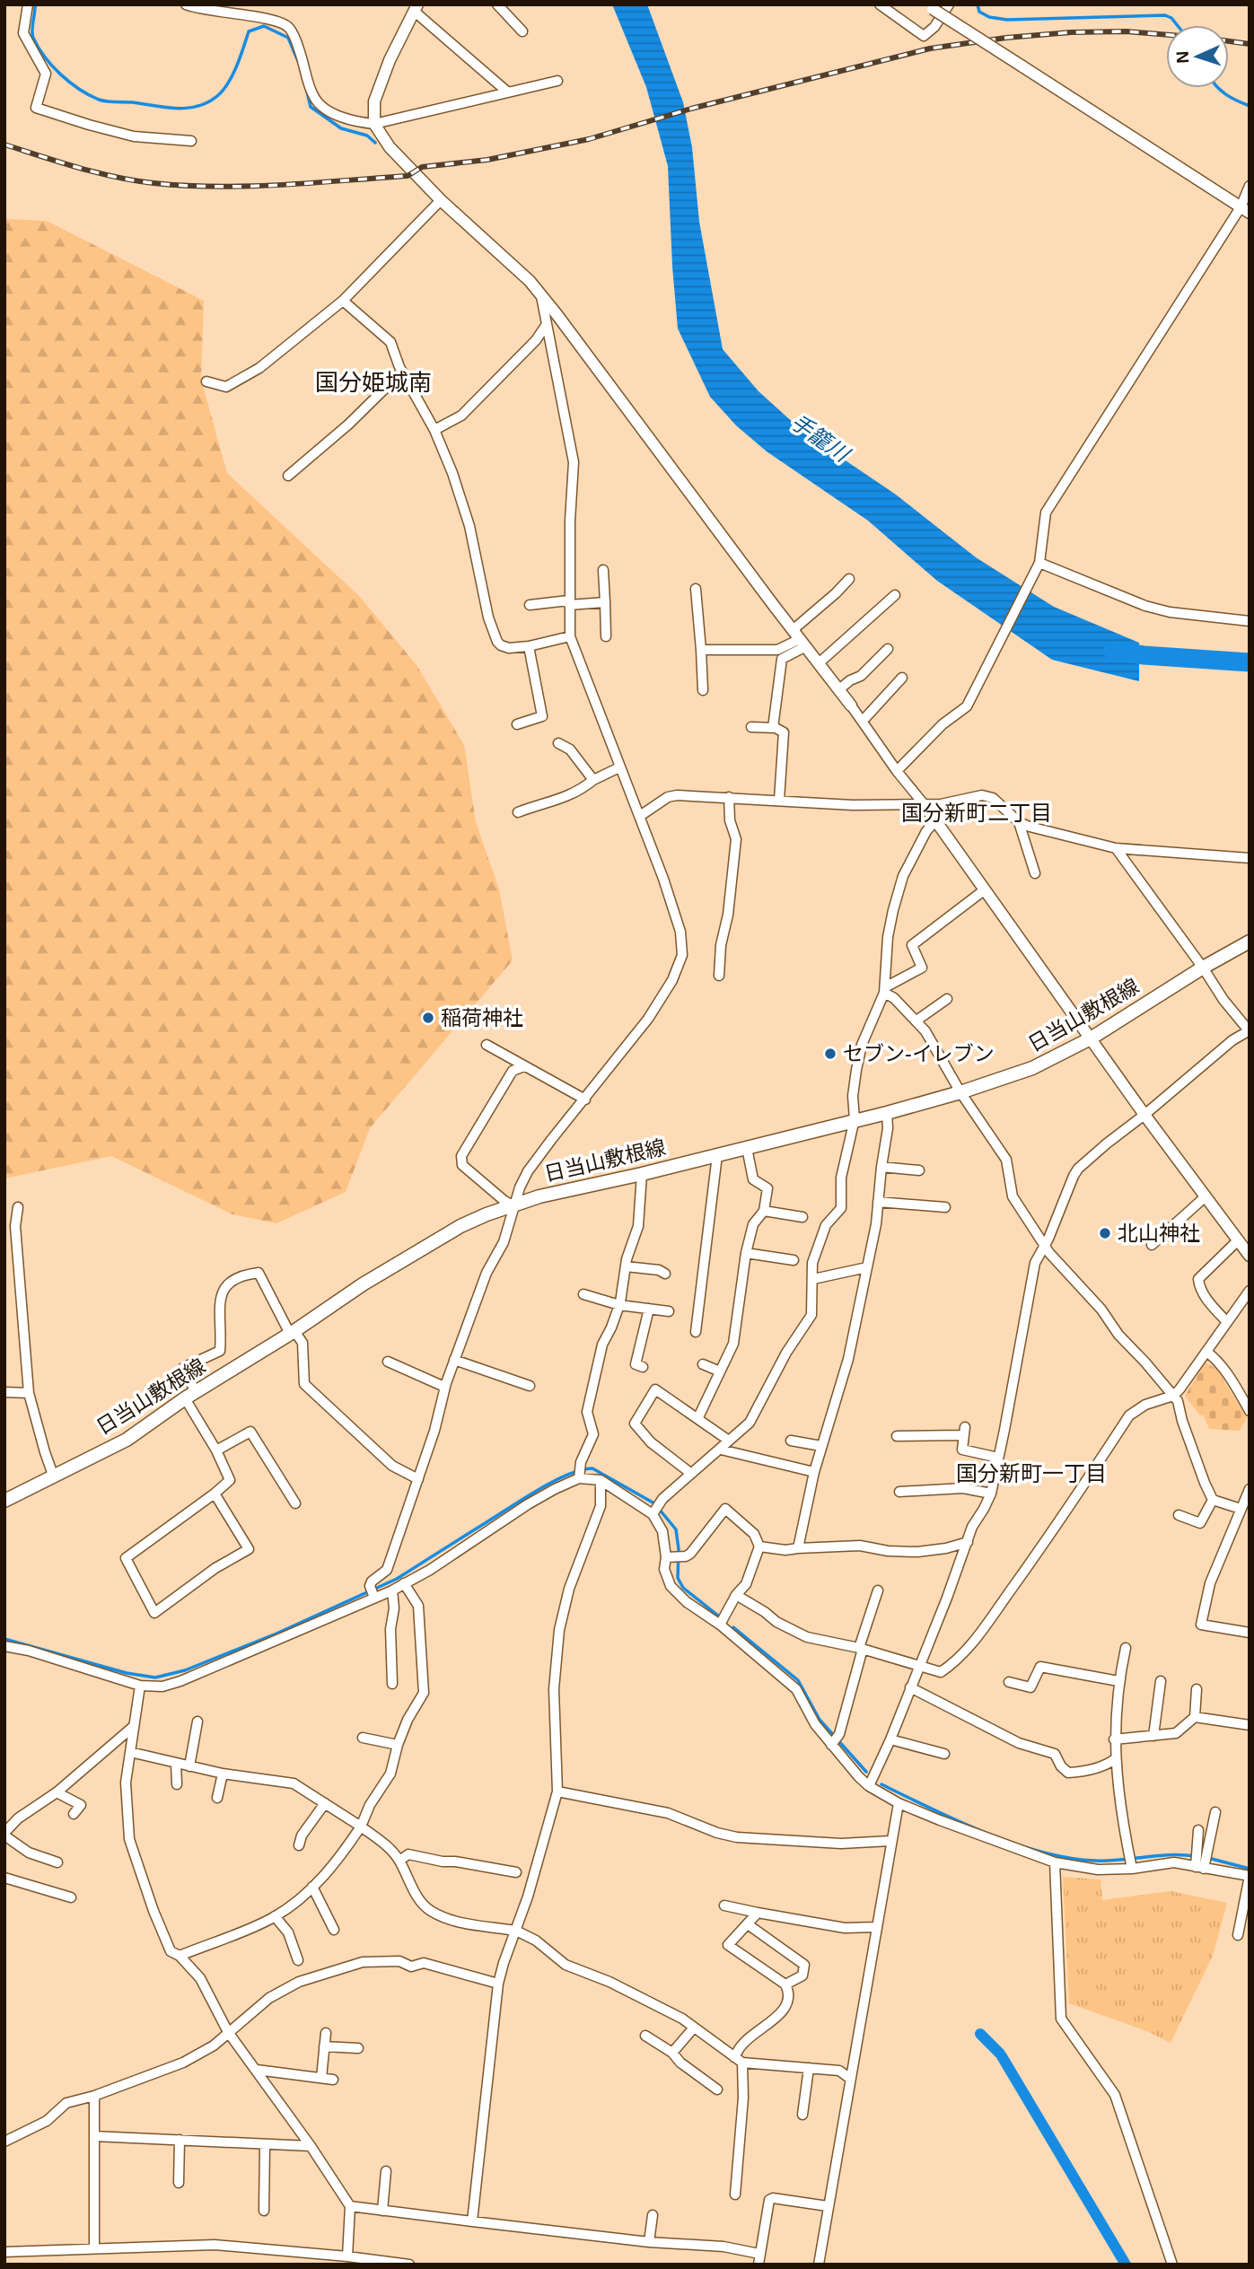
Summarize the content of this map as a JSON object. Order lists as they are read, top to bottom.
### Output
{
  "streets": {
    "main road": ["日当山敷根線"]
  },
  "districts": ["国分姫城南", "国分新町二丁目", "国分新町一丁目"],
  "water": ["手籠川"],
  "places": ["稲荷神社", "セブン-イレブン", "北山神社"],
  "north": "left"
}
